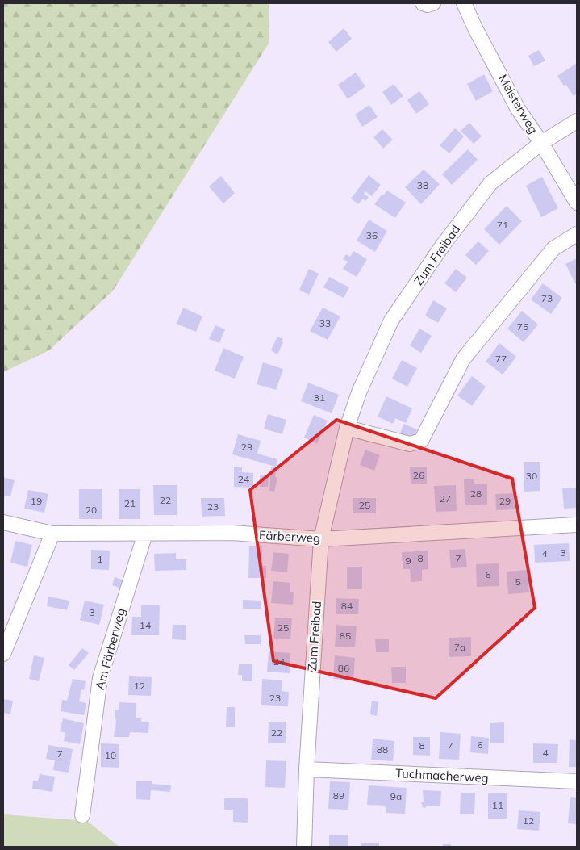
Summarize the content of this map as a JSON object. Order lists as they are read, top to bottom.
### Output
{
  "streets": {
    "street": [
      "Meisterweg",
      "Zum Freibad",
      "Färberweg",
      "Am Färberweg",
      "Tuchmacherweg"
    ]
  },
  "crossings": [
    ["Meisterweg", "Zum Freibad"],
    ["Zum Freibad", "Färberweg"],
    ["Zum Freibad", "Tuchmacherweg"],
    ["Färberweg", "Am Färberweg"]
  ],
  "house_numbers": [
    "38",
    "71",
    "36",
    "73",
    "33",
    "75",
    "77",
    "31",
    "29",
    "26",
    "30",
    "24",
    "28",
    "27",
    "22",
    "19",
    "29",
    "21",
    "25",
    "23",
    "20",
    "3",
    "4",
    "8",
    "7",
    "1",
    "9",
    "6",
    "5",
    "84",
    "3",
    "14",
    "25",
    "85",
    "7a",
    "24",
    "86",
    "12",
    "23",
    "22",
    "6",
    "8",
    "7",
    "88",
    "4",
    "7",
    "10",
    "89",
    "9a",
    "11",
    "12"
  ]
}
